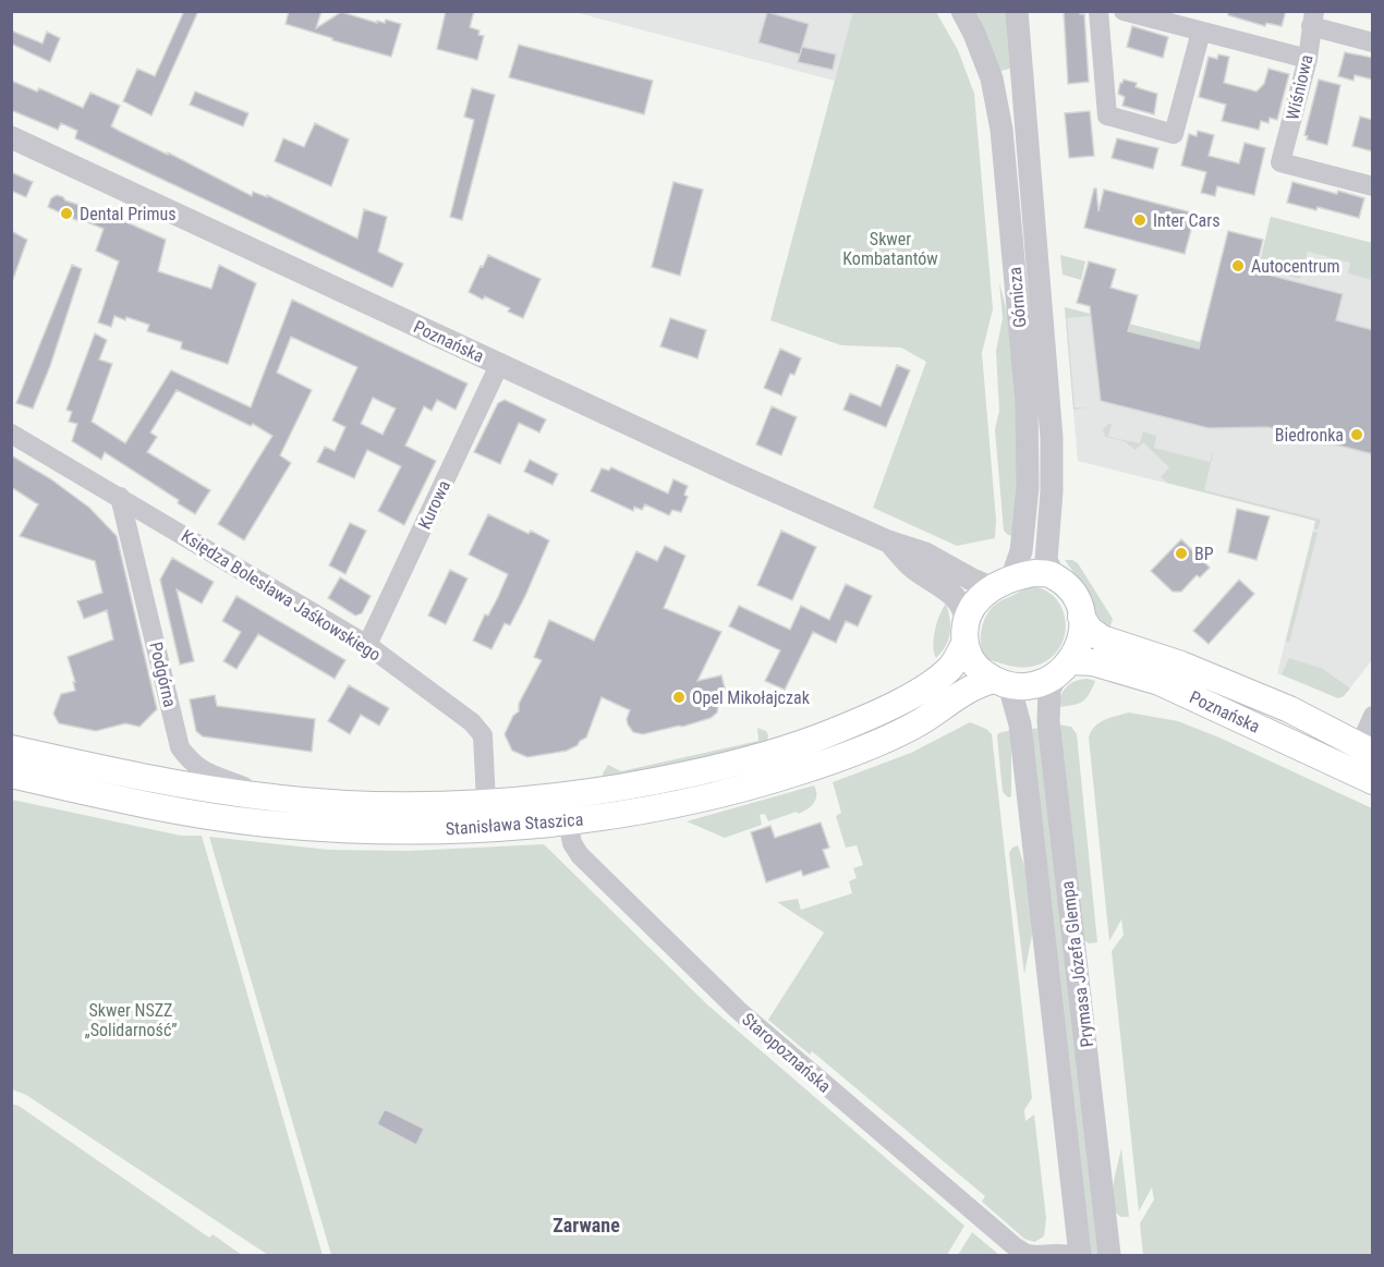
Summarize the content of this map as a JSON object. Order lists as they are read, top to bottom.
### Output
{
  "streets": {
    "main road": ["Poznańska", "Stanisława Staszica"],
    "street": [
      "Wiśniowa",
      "Górnicza",
      "Kurowa",
      "Księdza Bolesława Jaśkowskiego",
      "Podgórna",
      "Prymasa Józefa Glempa",
      "Staropoznańska"
    ]
  },
  "crossings": [
    ["Górnicza", "Poznańska"],
    ["Górnicza", "Stanisława Staszica"],
    ["Górnicza", "Prymasa Józefa Glempa"],
    ["Poznańska", "Kurowa"],
    ["Poznańska", "Stanisława Staszica"],
    ["Poznańska", "Prymasa Józefa Glempa"],
    ["Kurowa", "Księdza Bolesława Jaśkowskiego"],
    ["Księdza Bolesława Jaśkowskiego", "Podgórna"],
    ["Księdza Bolesława Jaśkowskiego", "Stanisława Staszica"],
    ["Podgórna", "Stanisława Staszica"],
    ["Stanisława Staszica", "Prymasa Józefa Glempa"],
    ["Stanisława Staszica", "Staropoznańska"],
    ["Prymasa Józefa Glempa", "Staropoznańska"]
  ],
  "districts": ["Zarwane"],
  "parks": ["Skwer Kombatantów", "Skwer NSZZ „Solidarność”"],
  "places": [
    "Dental Primus",
    "Inter Cars",
    "Autocentrum",
    "Biedronka",
    "BP",
    "Opel Mikołajczak"
  ]
}
